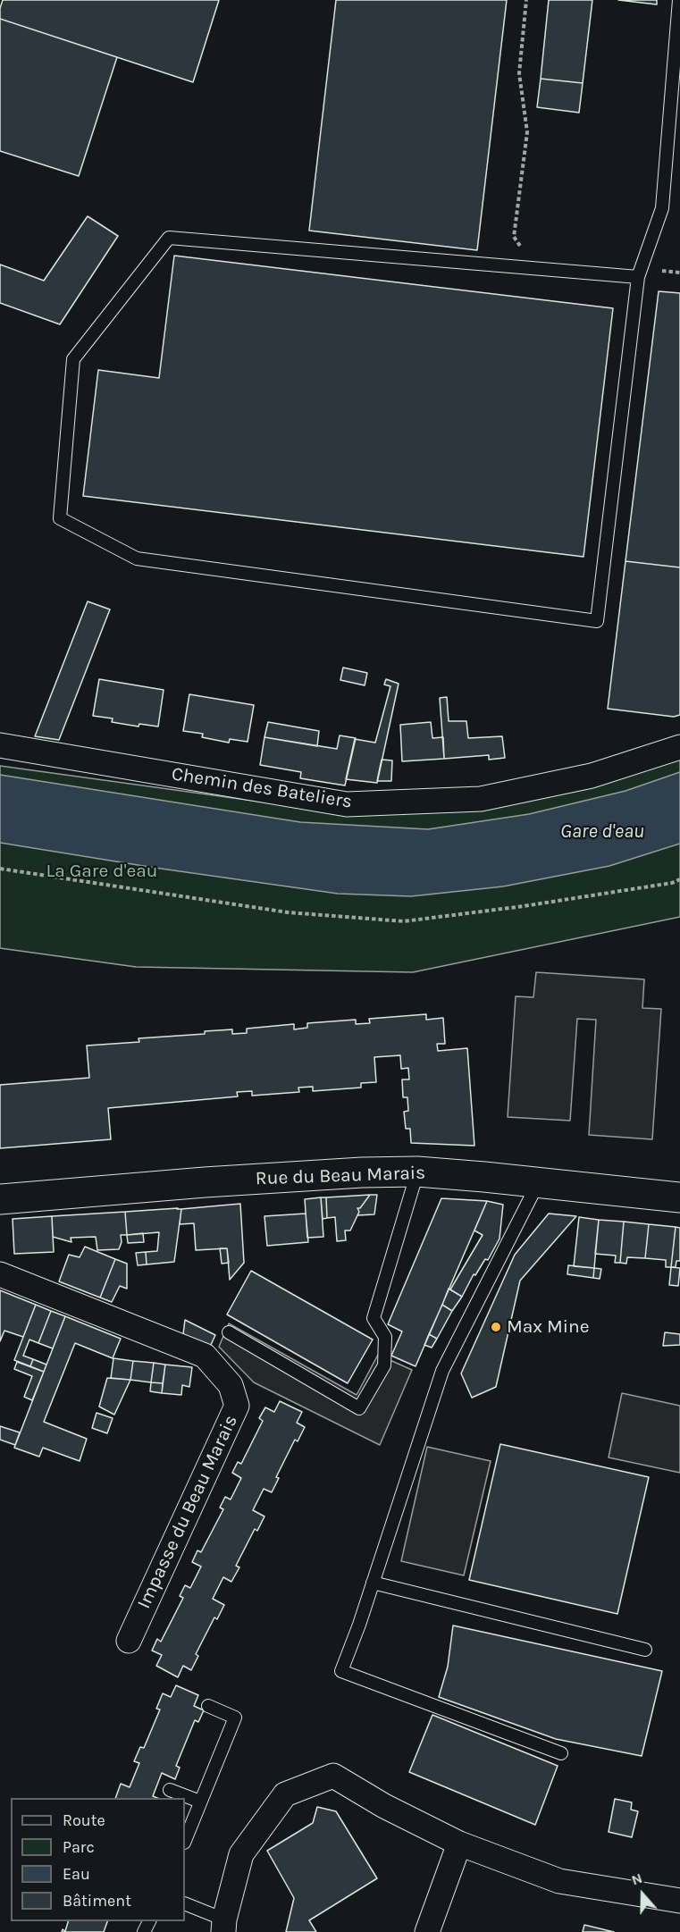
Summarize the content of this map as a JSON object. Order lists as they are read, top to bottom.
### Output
{
  "streets": {
    "street": ["Chemin des Bateliers", "Rue du Beau Marais", "Impasse du Beau Marais"]
  },
  "water": ["Gare d'eau"],
  "parks": ["La Gare d'eau"],
  "places": ["Max Mine"],
  "legend": [
    "Route",
    "Parc",
    "Eau",
    "Bâtiment"
  ],
  "north": "top"
}
